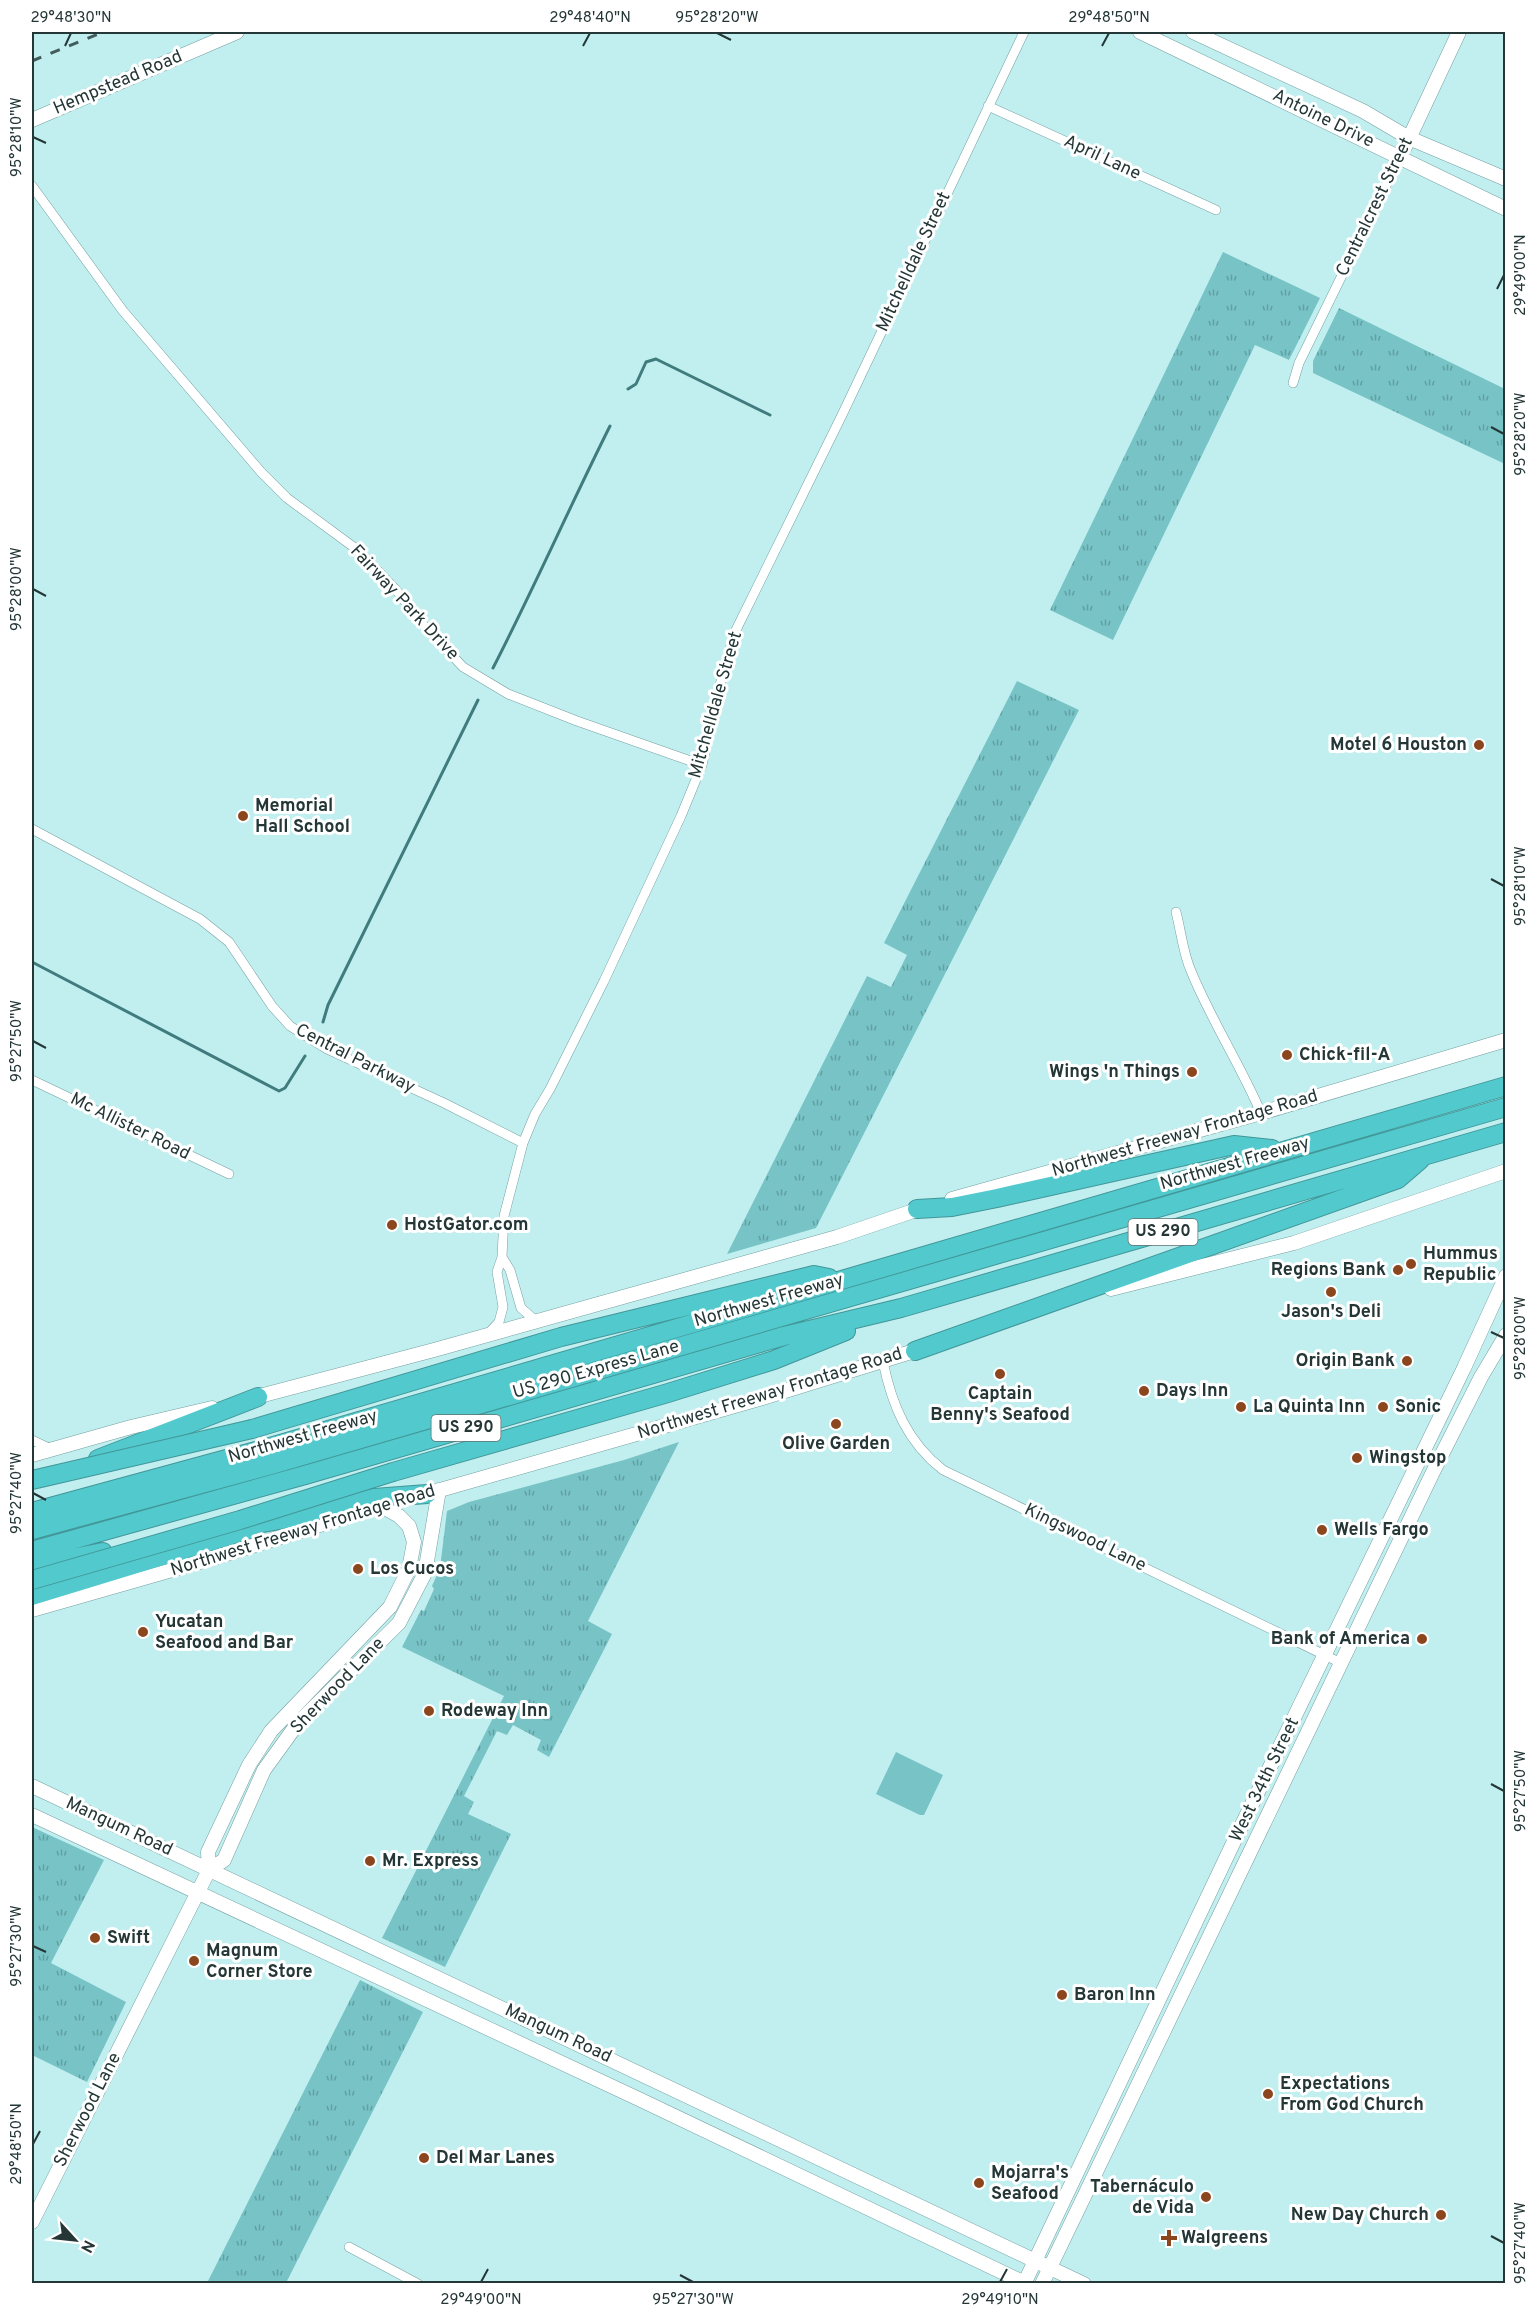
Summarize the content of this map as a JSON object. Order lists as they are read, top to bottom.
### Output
{
  "streets": {
    "highway": ["Northwest Freeway", "US 290", "US 290 Express Lane"],
    "main road": [
      "Hempstead Road",
      "Antoine Drive",
      "Centralcrest Street",
      "Northwest Freeway Frontage Road",
      "Sherwood Lane",
      "West 34th Street",
      "Mangum Road"
    ],
    "street": [
      "April Lane",
      "Mitchelldale Street",
      "Fairway Park Drive",
      "Central Parkway",
      "Mc Allister Road",
      "Kingswood Lane"
    ]
  },
  "crossings": [
    ["Antoine Drive", "Centralcrest Street"],
    ["April Lane", "Mitchelldale Street"],
    ["Mitchelldale Street", "Fairway Park Drive"],
    ["Mitchelldale Street", "Central Parkway"],
    ["Mitchelldale Street", "Northwest Freeway Frontage Road"],
    ["Northwest Freeway Frontage Road", "Kingswood Lane"],
    ["Northwest Freeway Frontage Road", "Sherwood Lane"],
    ["Kingswood Lane", "West 34th Street"],
    ["Sherwood Lane", "Mangum Road"],
    ["West 34th Street", "Mangum Road"]
  ],
  "places": {
    "other": [
      "Motel 6 Houston",
      "Memorial Hall School",
      "Chick-fil-A",
      "Wings 'n Things",
      "HostGator.com",
      "Hummus Republic",
      "Regions Bank",
      "Jason's Deli",
      "Origin Bank",
      "Captain Benny's Seafood",
      "Days Inn",
      "La Quinta Inn",
      "Sonic",
      "Olive Garden",
      "Wingstop",
      "Wells Fargo",
      "Los Cucos",
      "Yucatan Seafood and Bar",
      "Bank of America",
      "Rodeway Inn",
      "Mr. Express",
      "Swift",
      "Magnum Corner Store",
      "Baron Inn",
      "Expectations From God Church",
      "Del Mar Lanes",
      "Mojarra's Seafood",
      "Tabernáculo de Vida",
      "New Day Church"
    ],
    "health": ["Walgreens"]
  },
  "north": "bottom right",
  "coordinates": [
    "29°48'30\"N",
    "29°48'40\"N",
    "95°28'20\"W",
    "29°48'50\"N",
    "95°28'10\"W",
    "29°49'00\"N",
    "95°28'00\"W",
    "95°27'50\"W",
    "95°27'40\"W",
    "95°27'30\"W",
    "29°49'10\"N"
  ]
}
